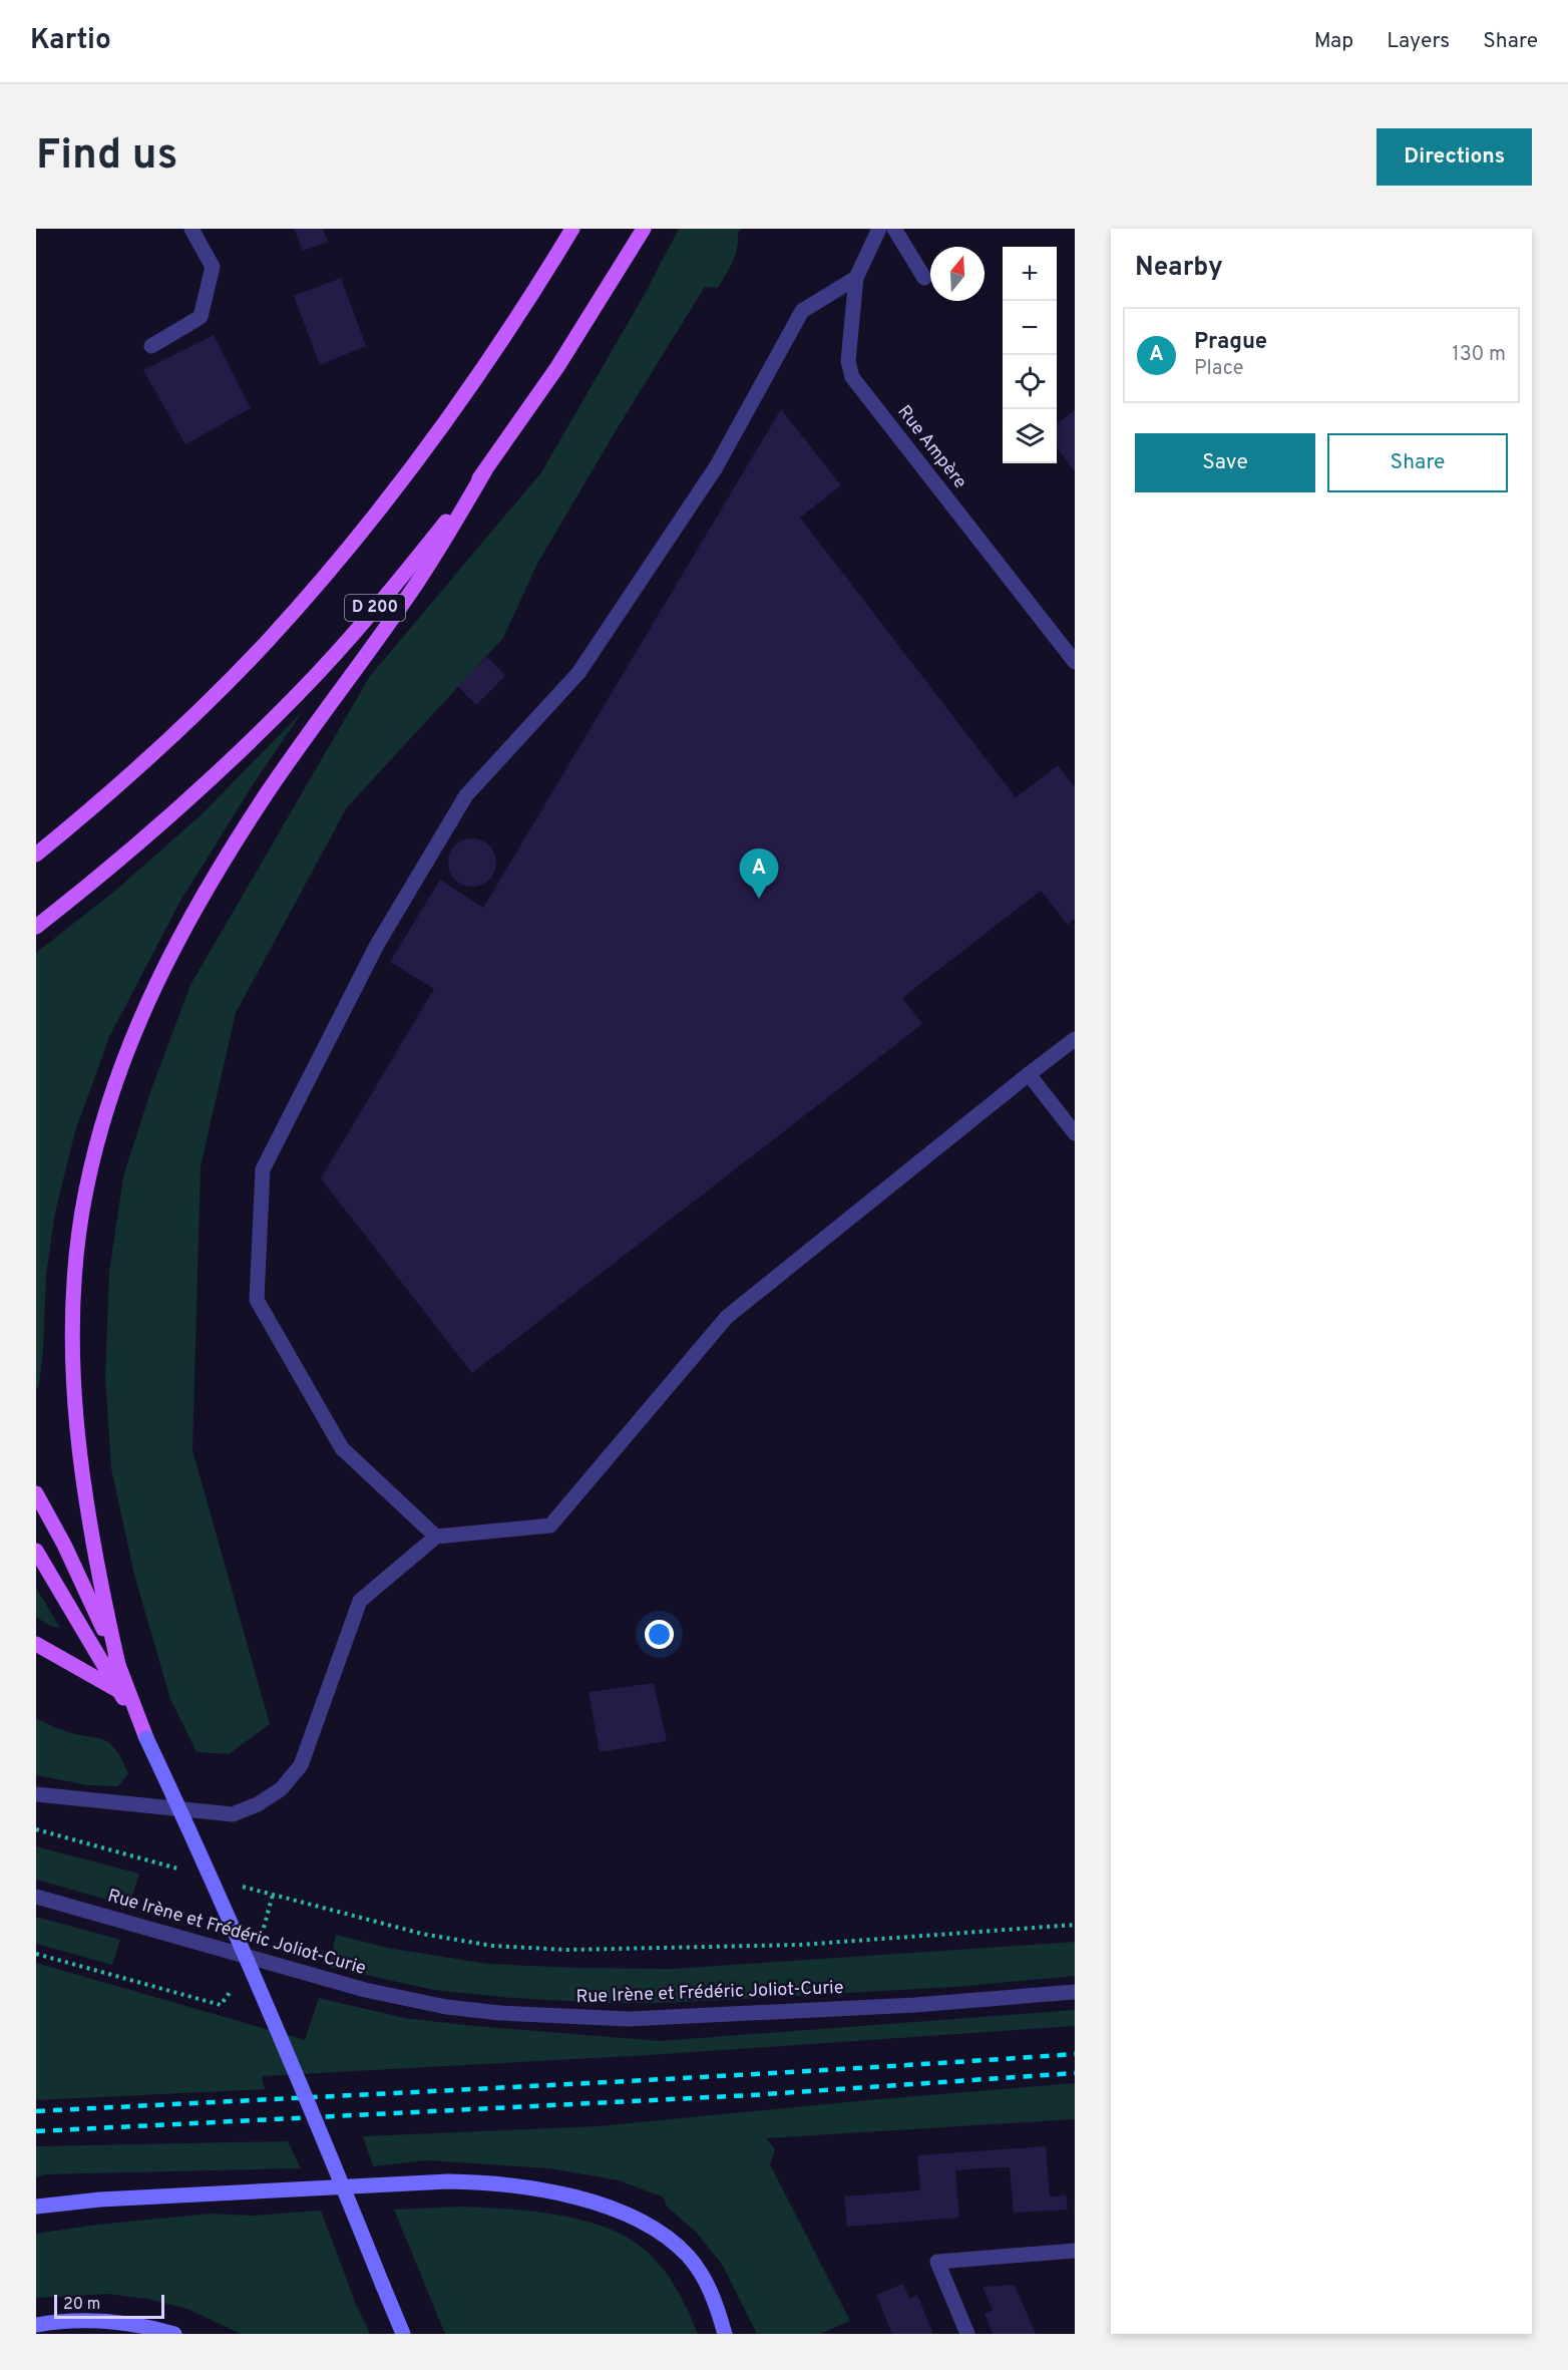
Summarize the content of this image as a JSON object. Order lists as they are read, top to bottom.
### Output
{
  "streets": {
    "main road": ["D 200"],
    "street": ["Rue Ampère", "Rue Irène et Frédéric Joliot-Curie"]
  },
  "scale_bar": "20 m",
  "north": "top",
  "page": {
    "header": "Kartio",
    "nav": ["Map", "Layers", "Share"],
    "buttons": [
      "Directions",
      ["Save", "Share"]
    ],
    "title": "Find us",
    "heading": "Nearby",
    "map_buttons": ["+", "−"],
    "list": [
      {
        "mark": "A",
        "name": "Prague",
        "note": "Place",
        "value": "130 m"
      }
    ],
    "pins": "A",
    "scale": "20 m"
  }
}
